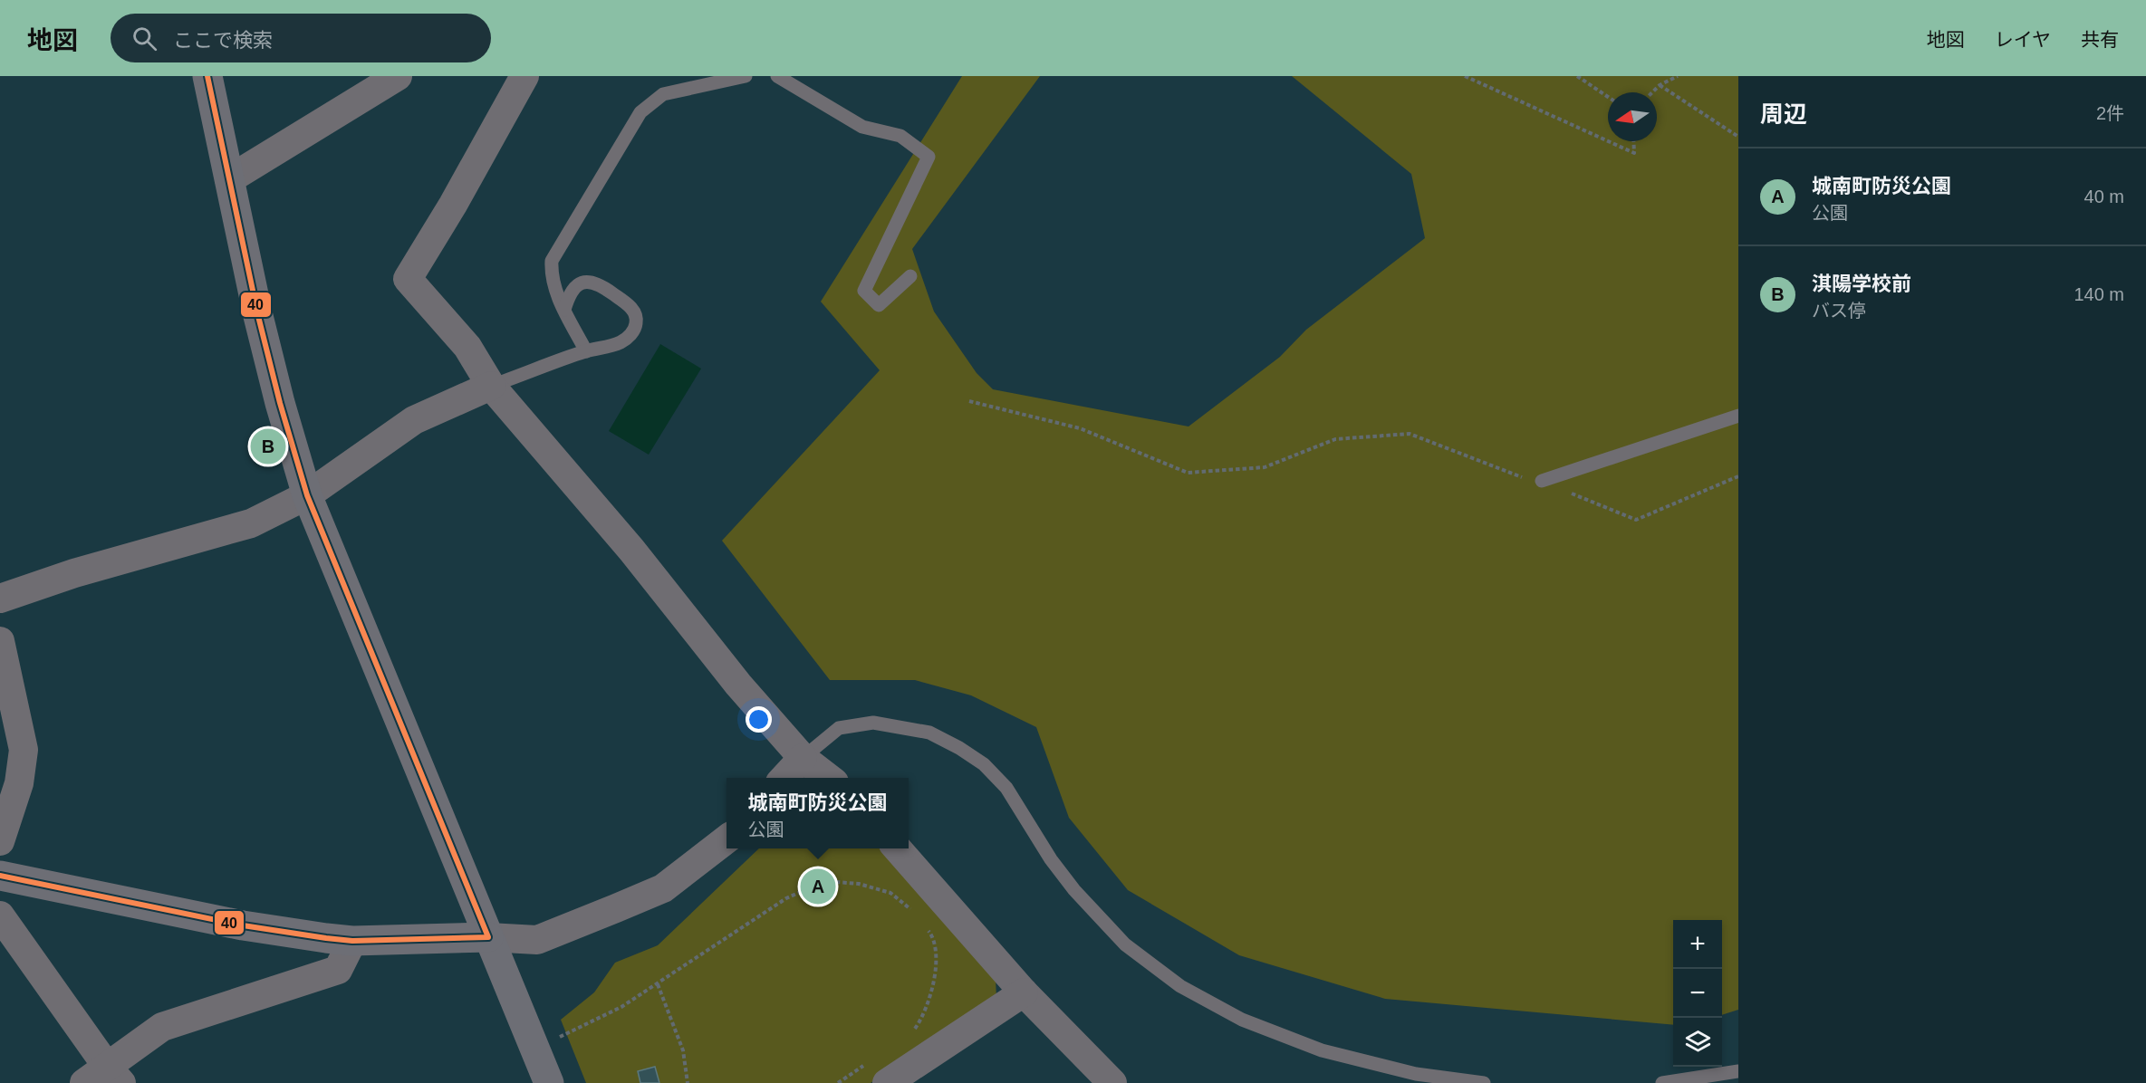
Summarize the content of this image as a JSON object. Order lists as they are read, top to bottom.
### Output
{
  "lines": ["transit line 40"],
  "north": "left",
  "page": {
    "header": "地図",
    "search": "ここで検索",
    "nav": ["地図", "レイヤ", "共有"],
    "heading": ["周辺", "2件"],
    "list": [
      {
        "mark": "A",
        "name": "城南町防災公園",
        "note": "公園",
        "value": "40 m"
      },
      {
        "mark": "B",
        "name": "淇陽学校前",
        "note": "バス停",
        "value": "140 m"
      }
    ],
    "pins": ["B", "A"],
    "popup": ["城南町防災公園", "公園"],
    "map_buttons": ["+", "−"]
  }
}
